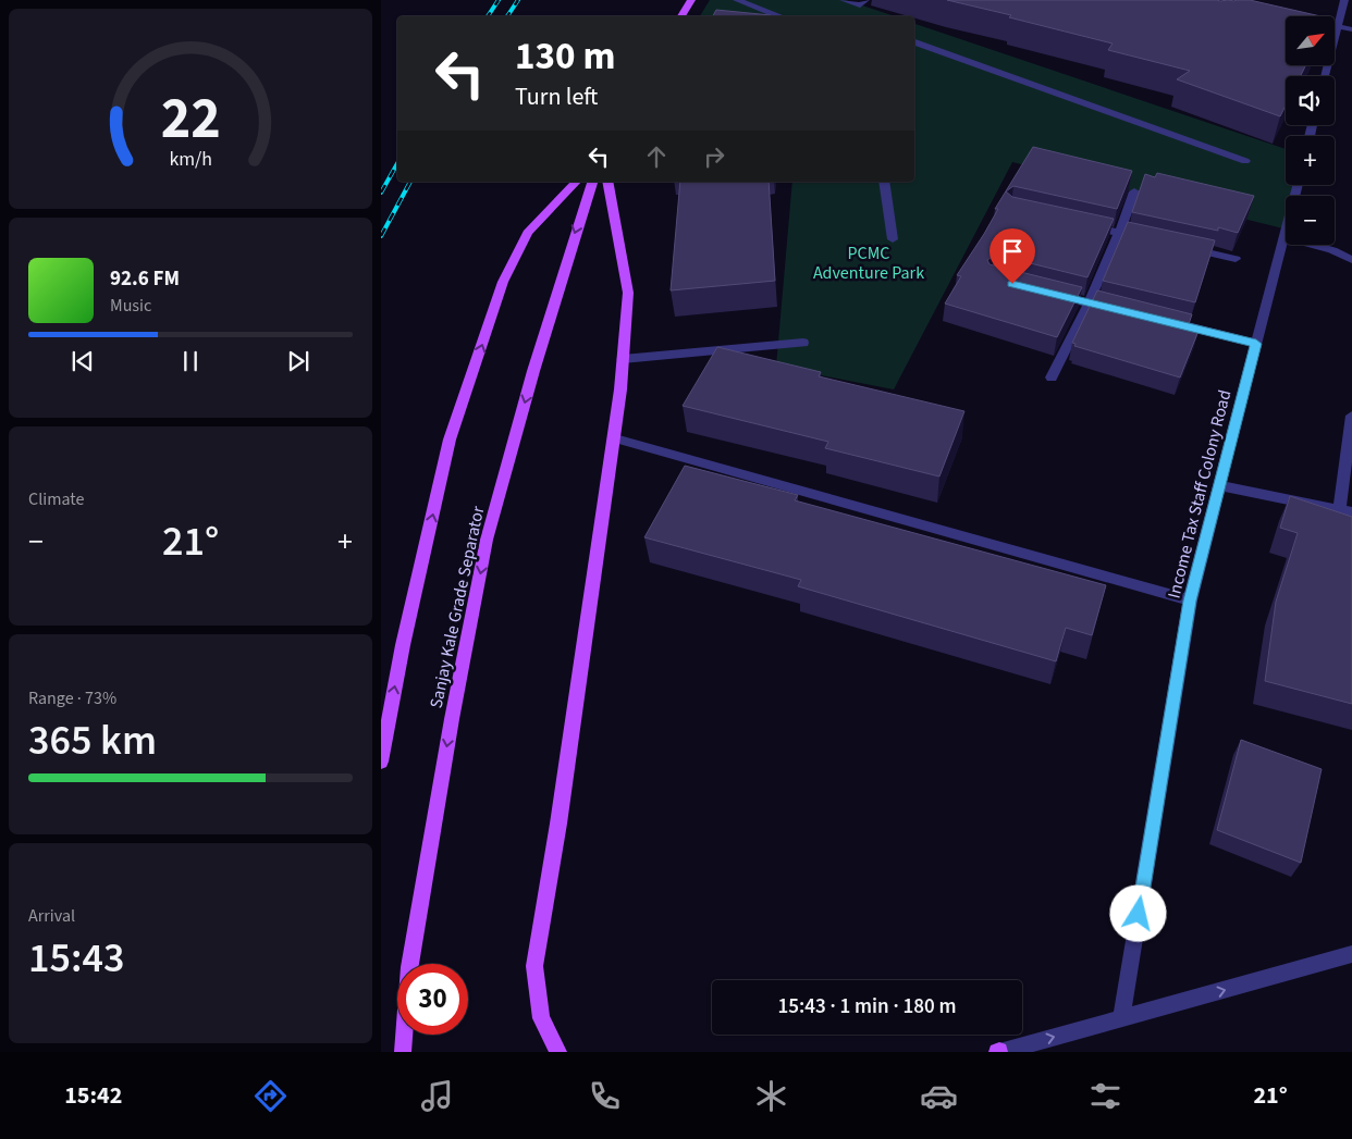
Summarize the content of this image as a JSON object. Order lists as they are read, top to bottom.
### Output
{
  "streets": {
    "main road": ["Sanjay Kale Grade Separator"],
    "street": ["Income Tax Staff Colony Road"]
  },
  "parks": ["PCMC Adventure Park"],
  "north": "top right",
  "page": {
    "map_buttons": ["+", "−"],
    "turn": ["130 m", "Turn left"],
    "song": ["92.6 FM", "Music"],
    "tile": [
      "Climate",
      ["Range · 73%", "365 km"],
      ["Arrival", "15:43"]
    ],
    "heat": ["−", "21°", "+"],
    "limit": "30",
    "trip": "15:43 · 1 min · 180 m",
    "tabs": ["15:42", "21°"],
    "gauge": ["22", "km/h"]
  }
}
